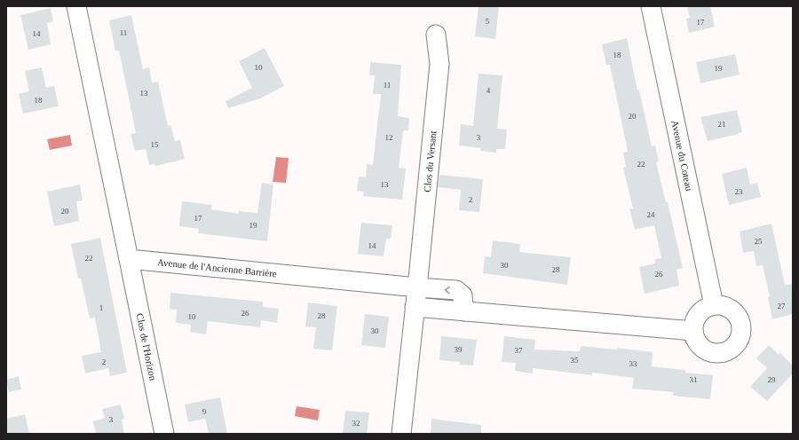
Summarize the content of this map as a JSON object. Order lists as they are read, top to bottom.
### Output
{
  "streets": {
    "street": [
      "Avenue du Coteau",
      "Clos du Versant",
      "Avenue de l'Ancienne Barrière",
      "Clos de l'Horizon"
    ]
  },
  "crossings": [
    ["Clos du Versant", "Avenue de l'Ancienne Barrière"],
    ["Avenue de l'Ancienne Barrière", "Clos de l'Horizon"]
  ],
  "house_numbers": [
    "5",
    "17",
    "11",
    "14",
    "18",
    "10",
    "19",
    "11",
    "4",
    "13",
    "18",
    "20",
    "21",
    "12",
    "3",
    "15",
    "22",
    "13",
    "23",
    "2",
    "20",
    "24",
    "17",
    "19",
    "25",
    "14",
    "22",
    "30",
    "28",
    "26",
    "27",
    "1",
    "26",
    "28",
    "10",
    "30",
    "39",
    "37",
    "35",
    "2",
    "33",
    "31",
    "29",
    "9",
    "3",
    "32"
  ]
}
